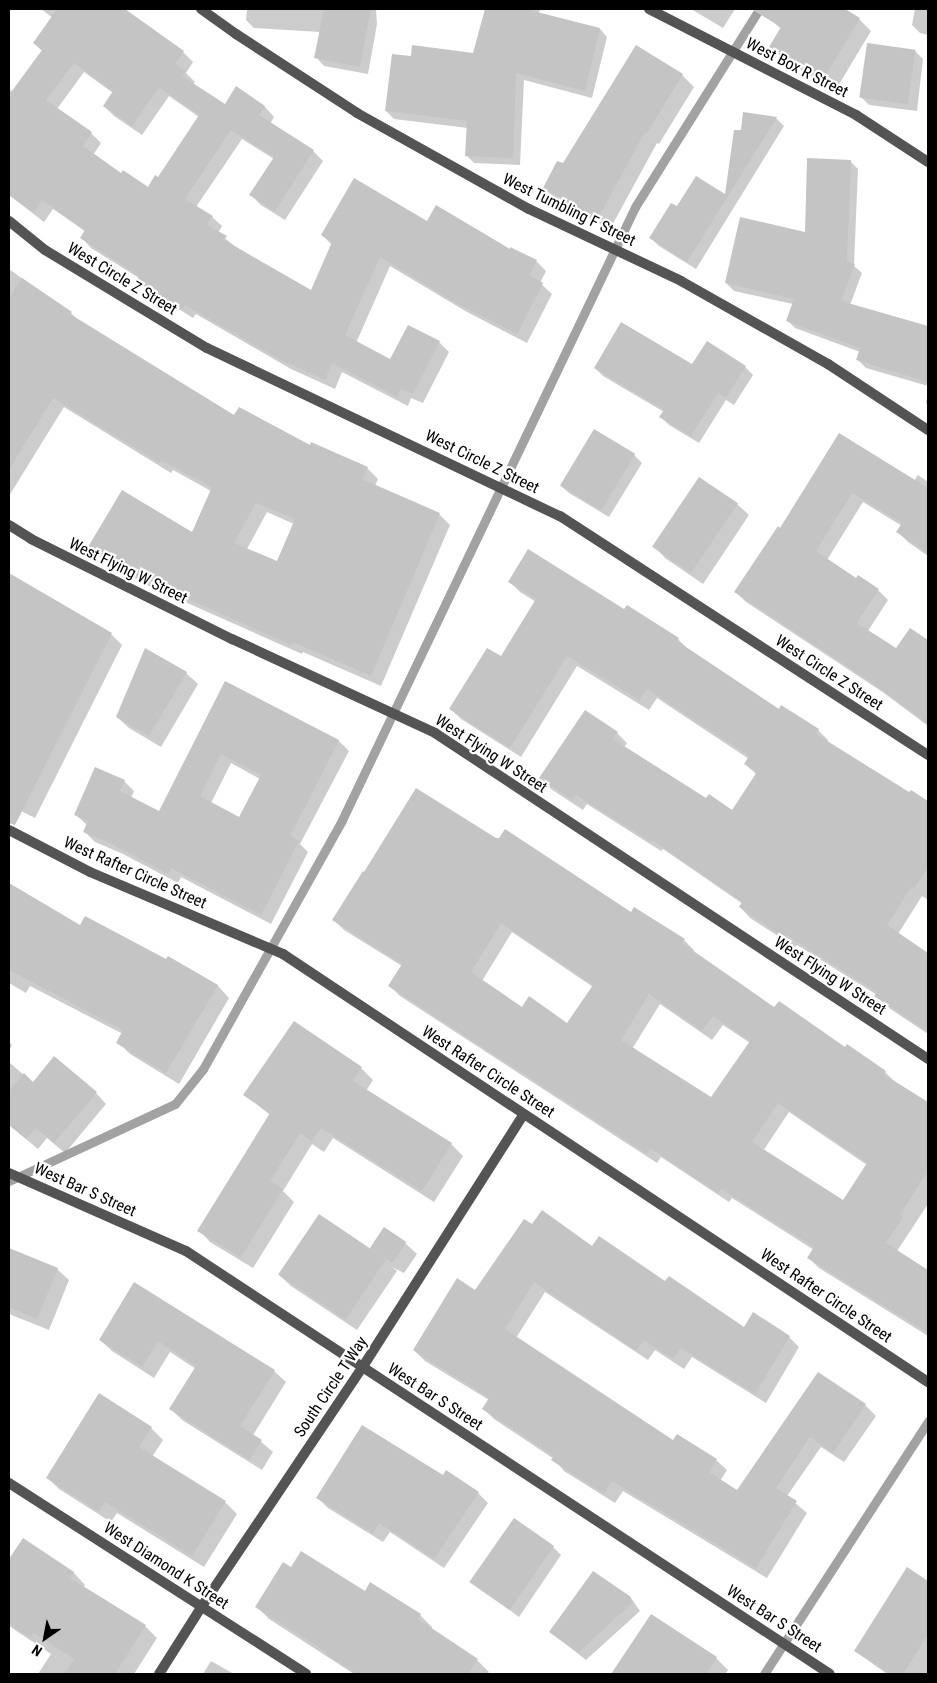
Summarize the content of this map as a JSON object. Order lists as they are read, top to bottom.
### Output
{
  "streets": {
    "street": [
      "West Box R Street",
      "West Tumbling F Street",
      "West Circle Z Street",
      "West Flying W Street",
      "West Rafter Circle Street",
      "West Bar S Street",
      "South Circle T Way",
      "West Diamond K Street"
    ]
  },
  "crossings": [
    ["West Rafter Circle Street", "South Circle T Way"],
    ["West Bar S Street", "South Circle T Way"],
    ["South Circle T Way", "West Diamond K Street"]
  ],
  "north": "bottom left"
}
